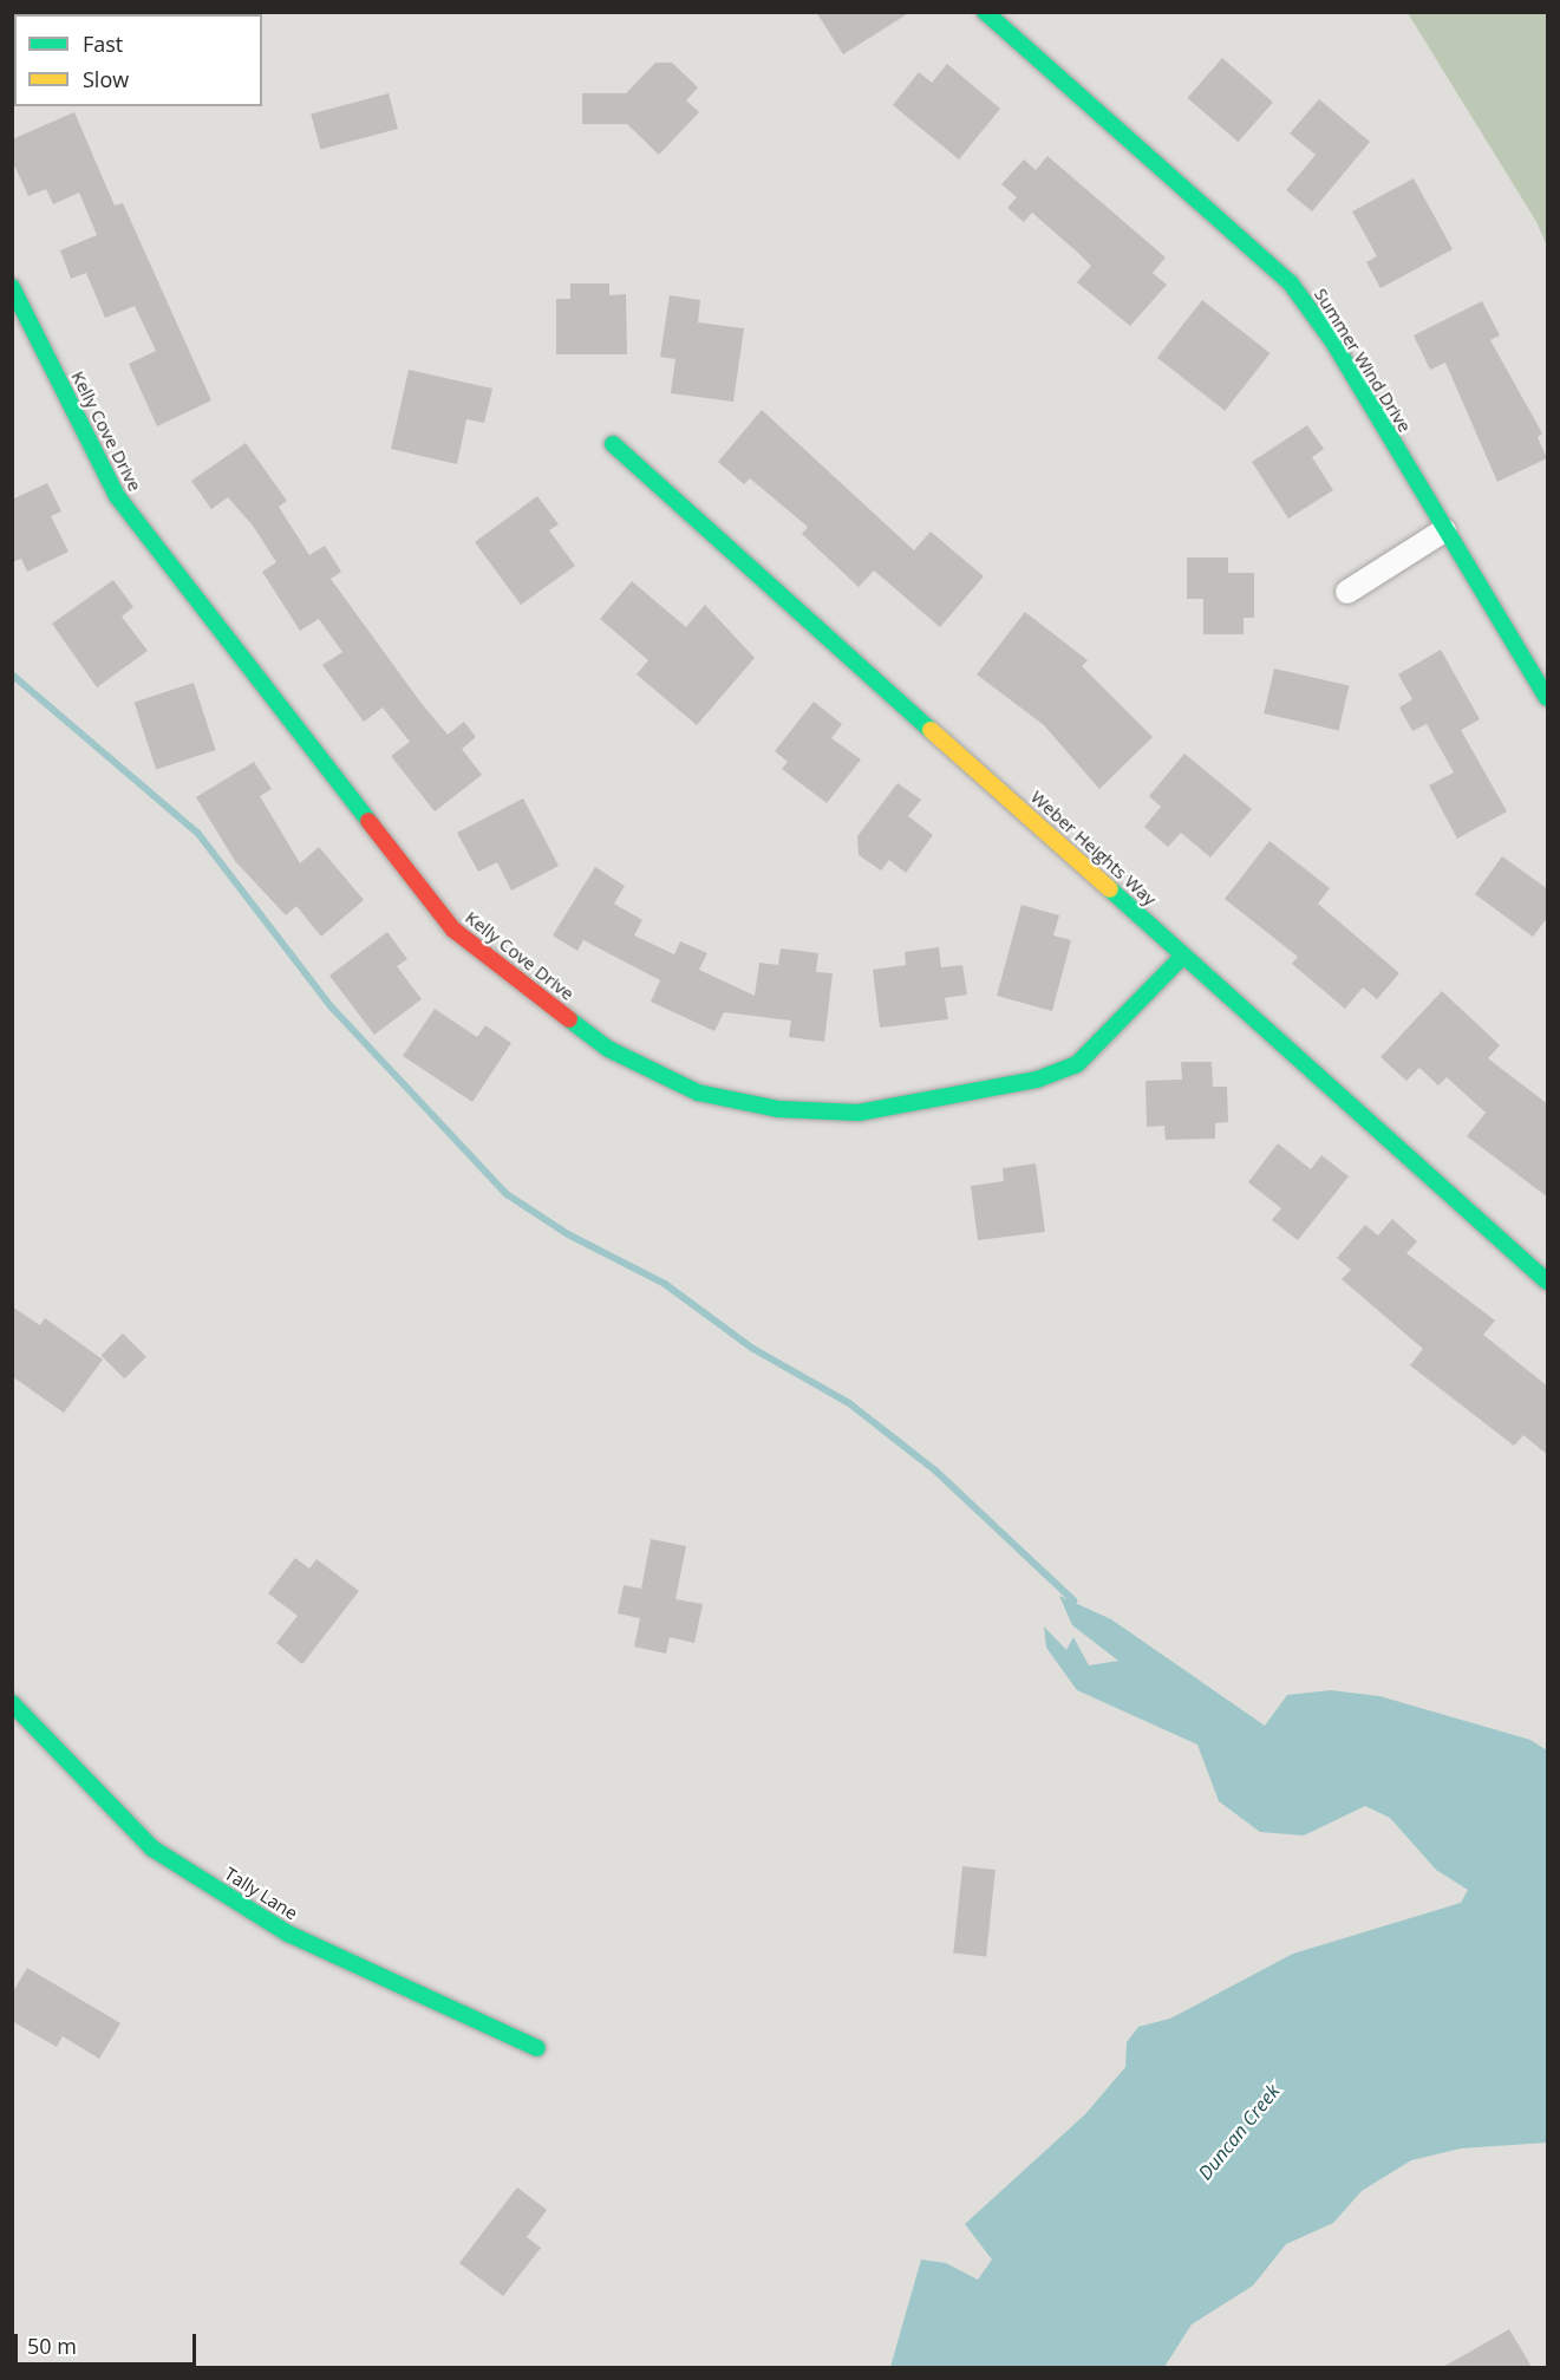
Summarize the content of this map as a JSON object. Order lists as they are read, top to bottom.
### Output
{
  "streets": {
    "street": [
      "Summer Wind Drive",
      "Kelly Cove Drive",
      "Weber Heights Way",
      "Tally Lane"
    ]
  },
  "crossings": [
    ["Kelly Cove Drive", "Weber Heights Way"]
  ],
  "water": ["Duncan Creek"],
  "legend": ["Fast", "Slow"],
  "scale_bar": "50 m"
}
